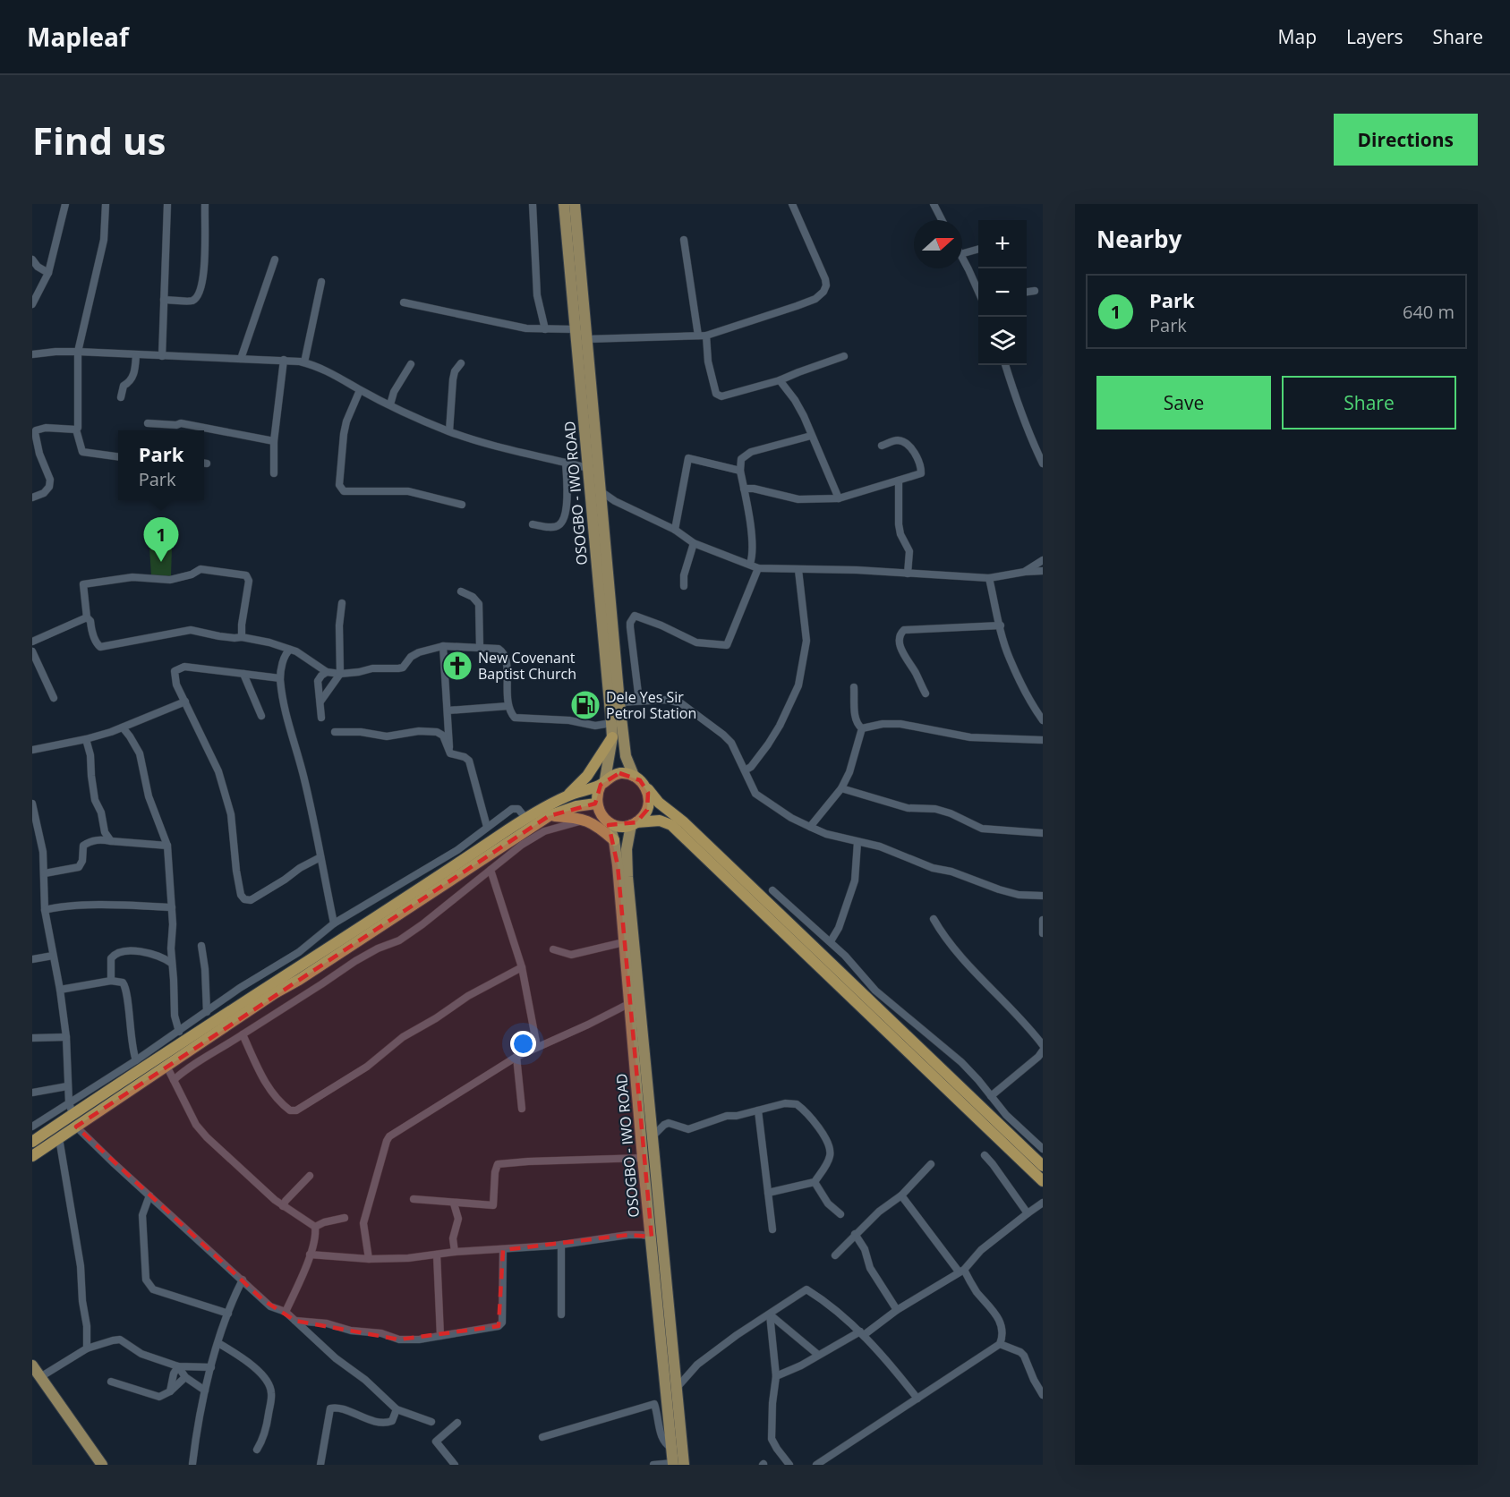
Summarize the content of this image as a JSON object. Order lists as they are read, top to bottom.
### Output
{
  "streets": {
    "main road": ["OSOGBO - IWO ROAD"]
  },
  "places": {
    "church": ["New Covenant Baptist Church"],
    "fuel station": ["Dele Yes Sir Petrol Station"]
  },
  "north": "right",
  "page": {
    "header": "Mapleaf",
    "nav": ["Map", "Layers", "Share"],
    "buttons": [
      "Directions",
      ["Save", "Share"]
    ],
    "title": "Find us",
    "heading": "Nearby",
    "map_buttons": ["+", "−"],
    "list": [
      {
        "mark": "1",
        "name": "Park",
        "note": "Park",
        "value": "640 m"
      }
    ],
    "popup": ["Park", "Park"],
    "pins": "1"
  }
}
